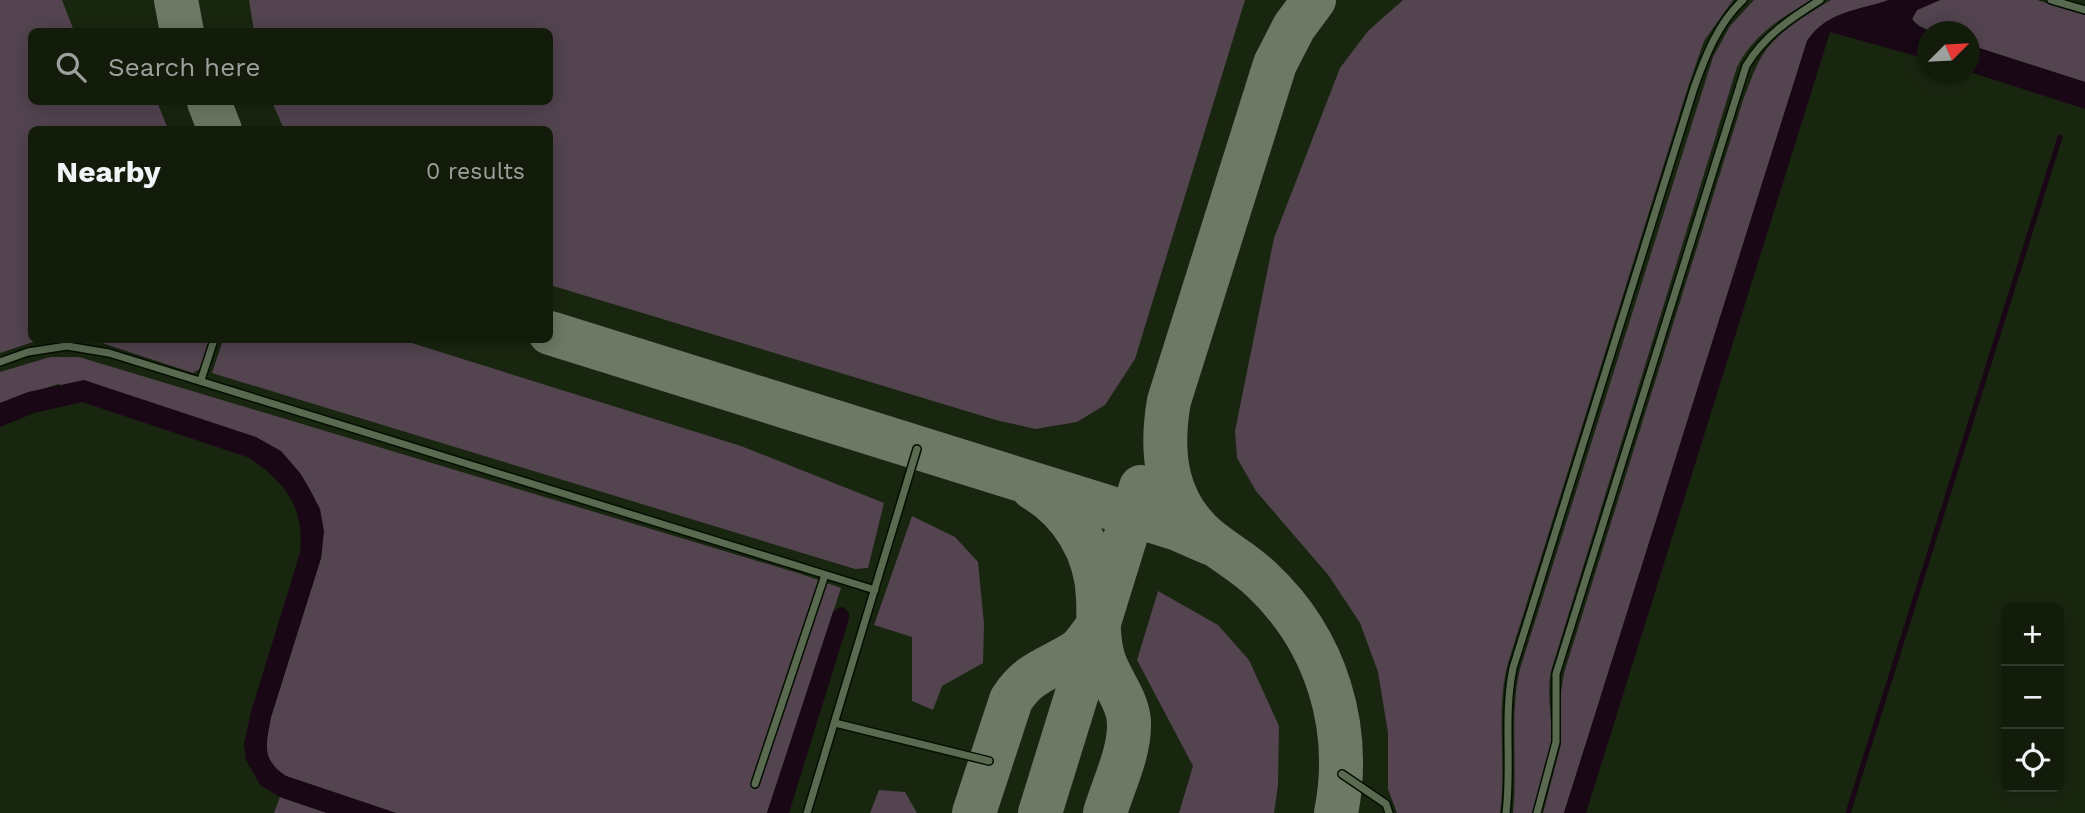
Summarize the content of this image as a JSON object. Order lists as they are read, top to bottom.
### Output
{
  "north": "top right",
  "page": {
    "search": "Search here",
    "heading": ["Nearby", "0 results"],
    "map_buttons": ["+", "−"]
  }
}
